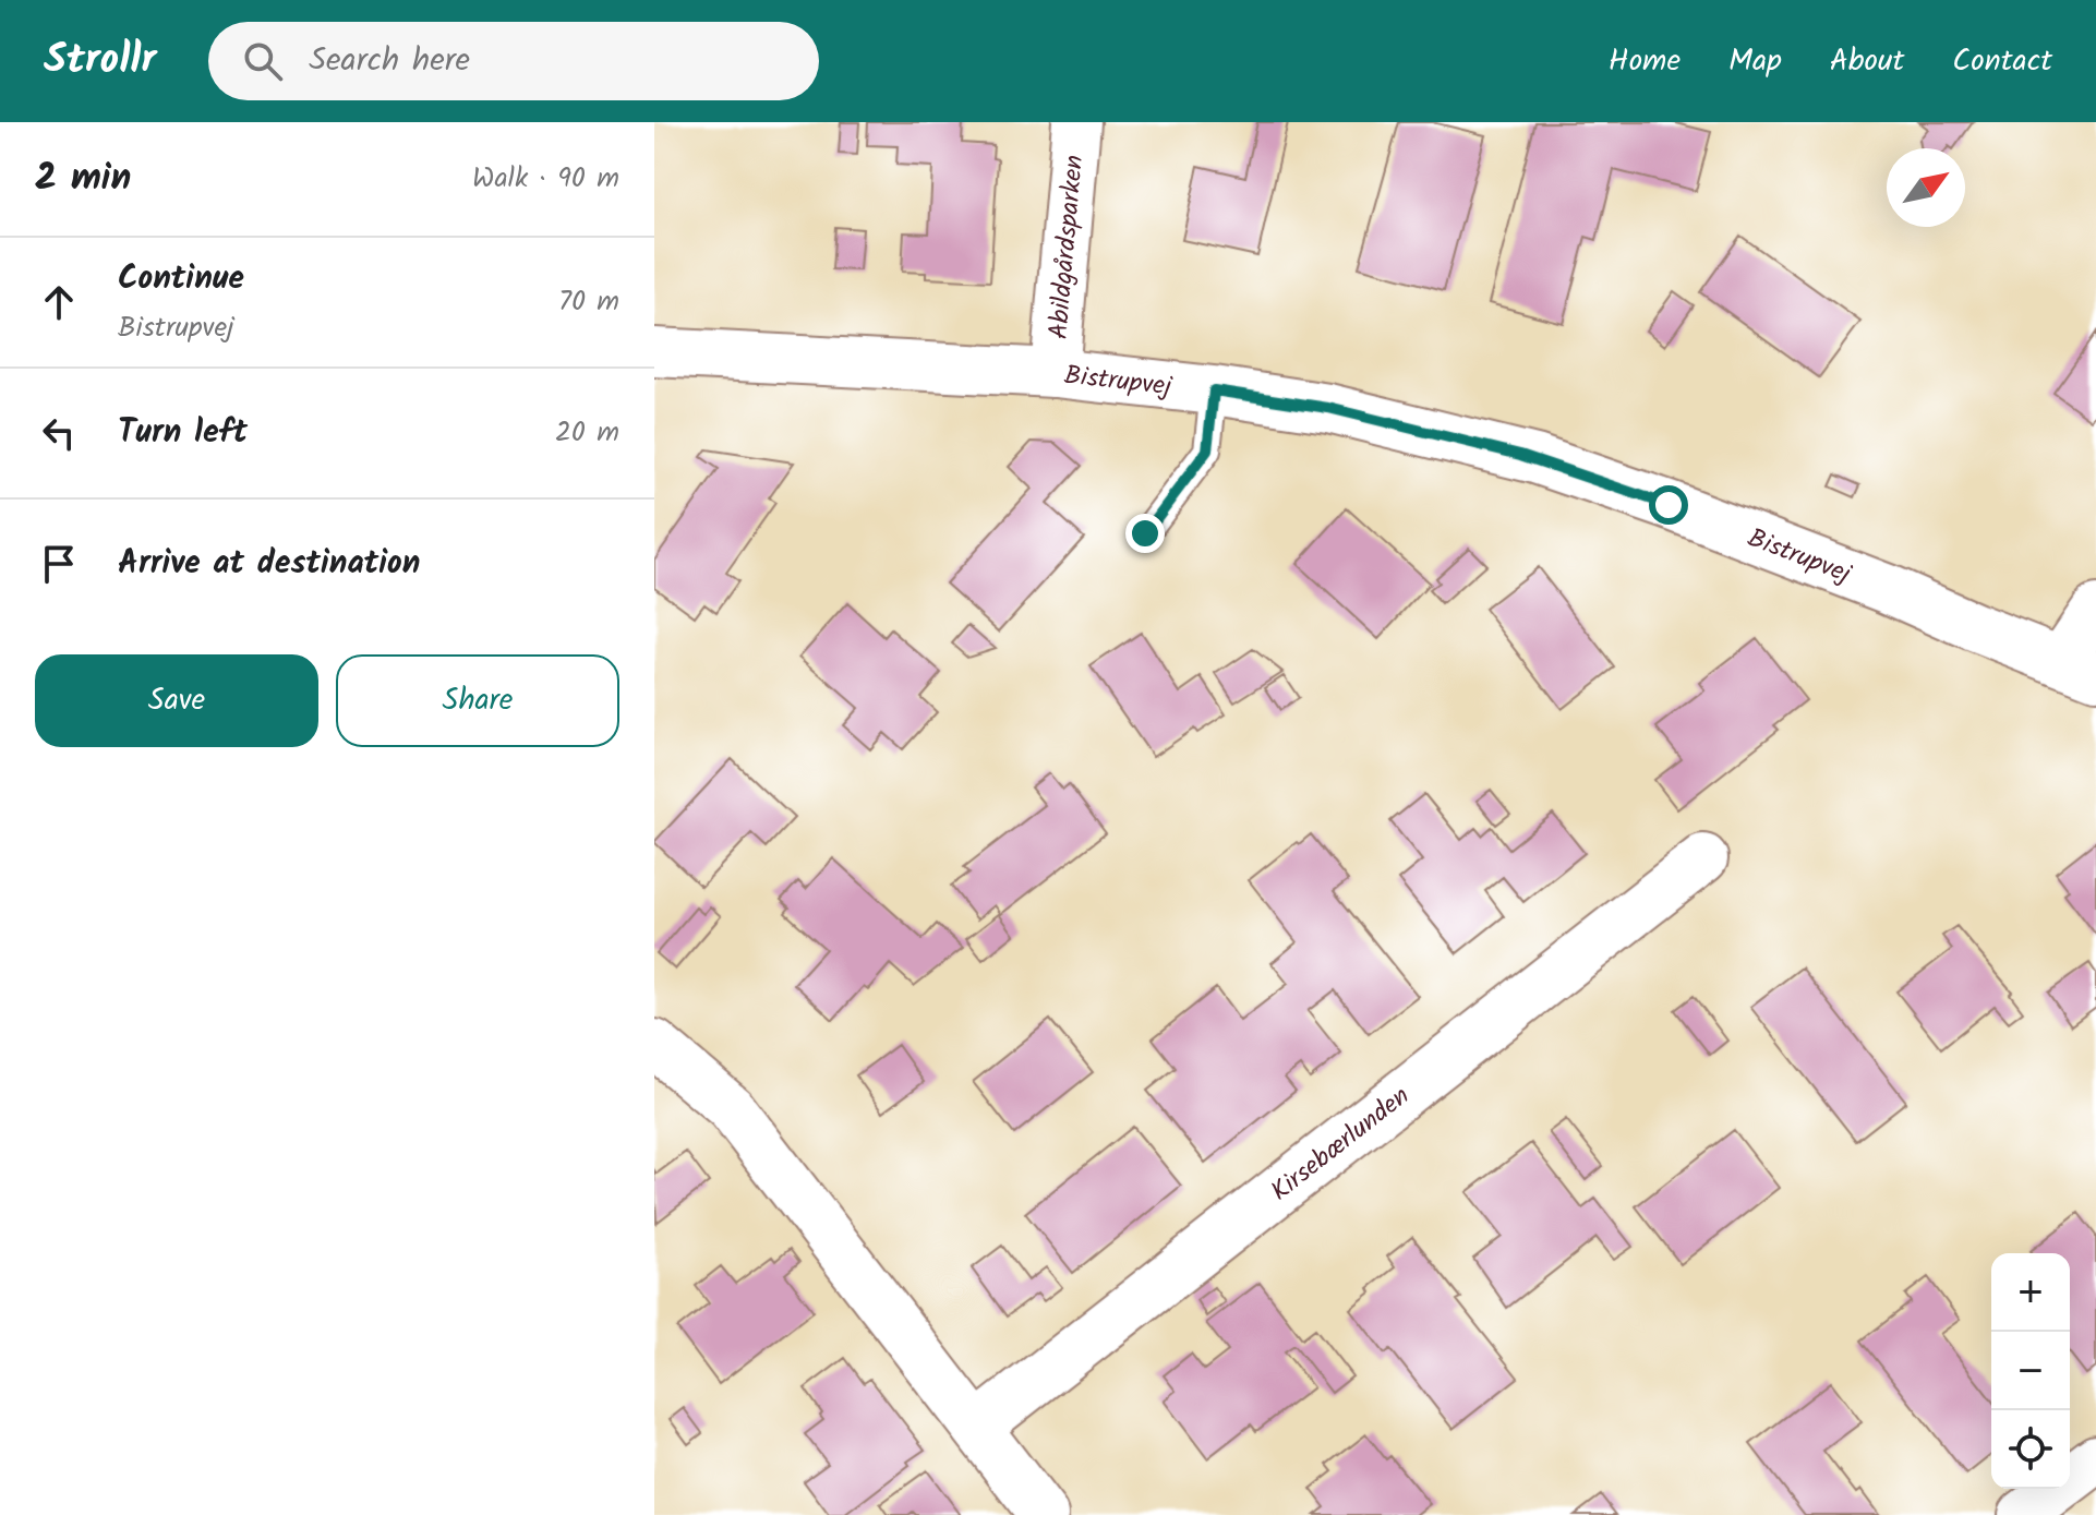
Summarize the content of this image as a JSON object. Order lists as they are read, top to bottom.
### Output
{
  "streets": {
    "street": ["Abildgårdsparken", "Bistrupvej", "Kirsebærlunden"]
  },
  "crossings": [
    ["Abildgårdsparken", "Bistrupvej"]
  ],
  "north": "top right",
  "page": {
    "header": "Strollr",
    "search": "Search here",
    "nav": [
      "Home",
      "Map",
      "About",
      "Contact"
    ],
    "heading": ["2 min", "Walk · 90 m"],
    "list": [
      ["Continue", "Bistrupvej", "70 m"],
      ["Turn left", "20 m"],
      "Arrive at destination"
    ],
    "buttons": ["Save", "Share"],
    "map_buttons": ["+", "−"]
  }
}
